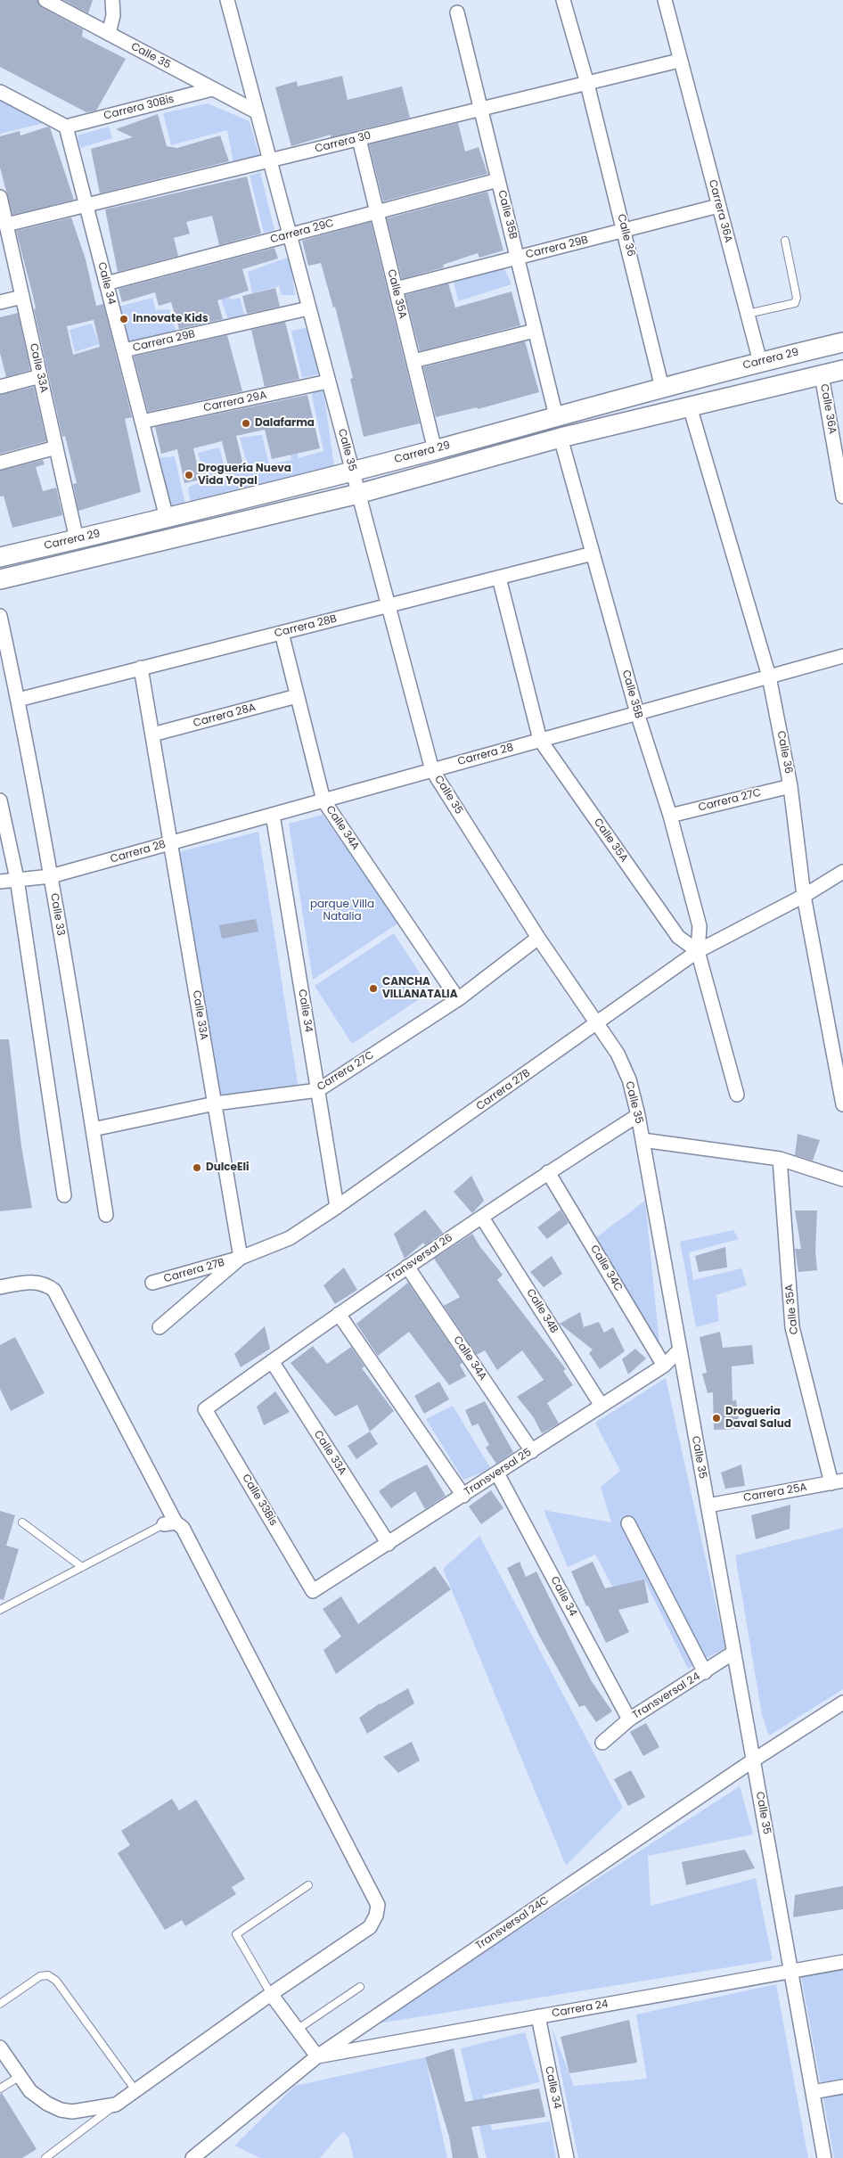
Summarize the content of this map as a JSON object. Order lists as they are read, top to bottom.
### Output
{
  "streets": {
    "main road": ["Carrera 29"],
    "street": [
      "Calle 35",
      "Carrera 30Bis",
      "Carrera 30",
      "Carrera 36A",
      "Calle 35B",
      "Carrera 29C",
      "Calle 36",
      "Carrera 29B",
      "Calle 34",
      "Calle 35A",
      "Calle 33A",
      "Carrera 29A",
      "Calle 36A",
      "Carrera 28B",
      "Carrera 28A",
      "Carrera 28",
      "Carrera 27C",
      "Calle 34A",
      "Calle 33",
      "Carrera 27B",
      "Transversal 26",
      "Calle 34C",
      "Calle 34B",
      "Transversal 25",
      "Carrera 25A",
      "Calle 33Bis",
      "Transversal 24",
      "Transversal 24C",
      "Carrera 24"
    ]
  },
  "crossings": [
    ["Calle 35", "Carrera 30Bis"],
    ["Calle 35", "Carrera 30"],
    ["Calle 35", "Carrera 29C"],
    ["Calle 35", "Carrera 29B"],
    ["Calle 35", "Carrera 29"],
    ["Calle 35", "Carrera 29A"],
    ["Calle 35", "Carrera 28B"],
    ["Calle 35", "Carrera 28"],
    ["Calle 35", "Carrera 27C"],
    ["Calle 35", "Carrera 27B"],
    ["Calle 35", "Transversal 26"],
    ["Calle 35", "Transversal 25"],
    ["Calle 35", "Carrera 25A"],
    ["Calle 35", "Transversal 24"],
    ["Calle 35", "Transversal 24C"],
    ["Calle 35", "Carrera 24"],
    ["Carrera 30Bis", "Calle 34"],
    ["Carrera 30", "Carrera 36A"],
    ["Carrera 30", "Calle 35B"],
    ["Carrera 30", "Calle 36"],
    ["Carrera 30", "Calle 34"],
    ["Carrera 30", "Calle 35A"],
    ["Carrera 30", "Calle 33A"],
    ["Carrera 36A", "Carrera 29B"],
    ["Carrera 36A", "Carrera 29"],
    ["Calle 35B", "Carrera 29C"],
    ["Calle 35B", "Carrera 29B"],
    ["Calle 35B", "Calle 35A"],
    ["Calle 35B", "Carrera 29"],
    ["Calle 35B", "Carrera 28B"],
    ["Calle 35B", "Carrera 28"],
    ["Calle 35B", "Carrera 27C"],
    ["Calle 35B", "Carrera 27B"],
    ["Carrera 29C", "Calle 34"],
    ["Carrera 29C", "Calle 35A"],
    ["Calle 36", "Carrera 29B"],
    ["Calle 36", "Carrera 29"],
    ["Calle 36", "Carrera 28"],
    ["Calle 36", "Carrera 27C"],
    ["Calle 36", "Carrera 27B"],
    ["Carrera 29B", "Calle 34"],
    ["Carrera 29B", "Calle 35A"],
    ["Calle 34", "Carrera 29"],
    ["Calle 34", "Carrera 29A"],
    ["Calle 34", "Carrera 28"],
    ["Calle 34", "Carrera 27C"],
    ["Calle 34", "Carrera 27B"],
    ["Calle 34", "Transversal 25"],
    ["Calle 34", "Transversal 24"],
    ["Calle 34", "Carrera 24"],
    ["Calle 35A", "Carrera 29"],
    ["Calle 35A", "Carrera 28B"],
    ["Calle 35A", "Carrera 28"],
    ["Calle 35A", "Carrera 27B"],
    ["Calle 35A", "Carrera 25A"],
    ["Carrera 29", "Calle 33A"],
    ["Carrera 29", "Calle 36A"],
    ["Calle 33A", "Carrera 28B"],
    ["Calle 33A", "Carrera 28A"],
    ["Calle 33A", "Carrera 28"],
    ["Calle 33A", "Carrera 27C"],
    ["Calle 33A", "Carrera 27B"],
    ["Calle 33A", "Transversal 26"],
    ["Calle 33A", "Transversal 25"],
    ["Carrera 28B", "Calle 34A"],
    ["Carrera 28B", "Calle 33"],
    ["Carrera 28A", "Calle 34A"],
    ["Carrera 28", "Calle 34A"],
    ["Carrera 28", "Calle 33"],
    ["Carrera 27C", "Calle 34A"],
    ["Carrera 27C", "Calle 33"],
    ["Calle 34A", "Transversal 26"],
    ["Calle 34A", "Transversal 25"],
    ["Transversal 26", "Calle 34C"],
    ["Transversal 26", "Calle 34B"],
    ["Transversal 26", "Calle 33Bis"],
    ["Calle 34C", "Transversal 25"],
    ["Calle 34B", "Transversal 25"],
    ["Transversal 25", "Calle 33Bis"],
    ["Transversal 24C", "Carrera 24"]
  ],
  "parks": ["parque Villa Natalia"],
  "places": [
    "Innovate Kids",
    "Dalafarma",
    "Droguería Nueva Vida Yopal",
    "CANCHA VILLANATALIA",
    "DulceEli",
    "Drogueria Daval Salud"
  ]
}
